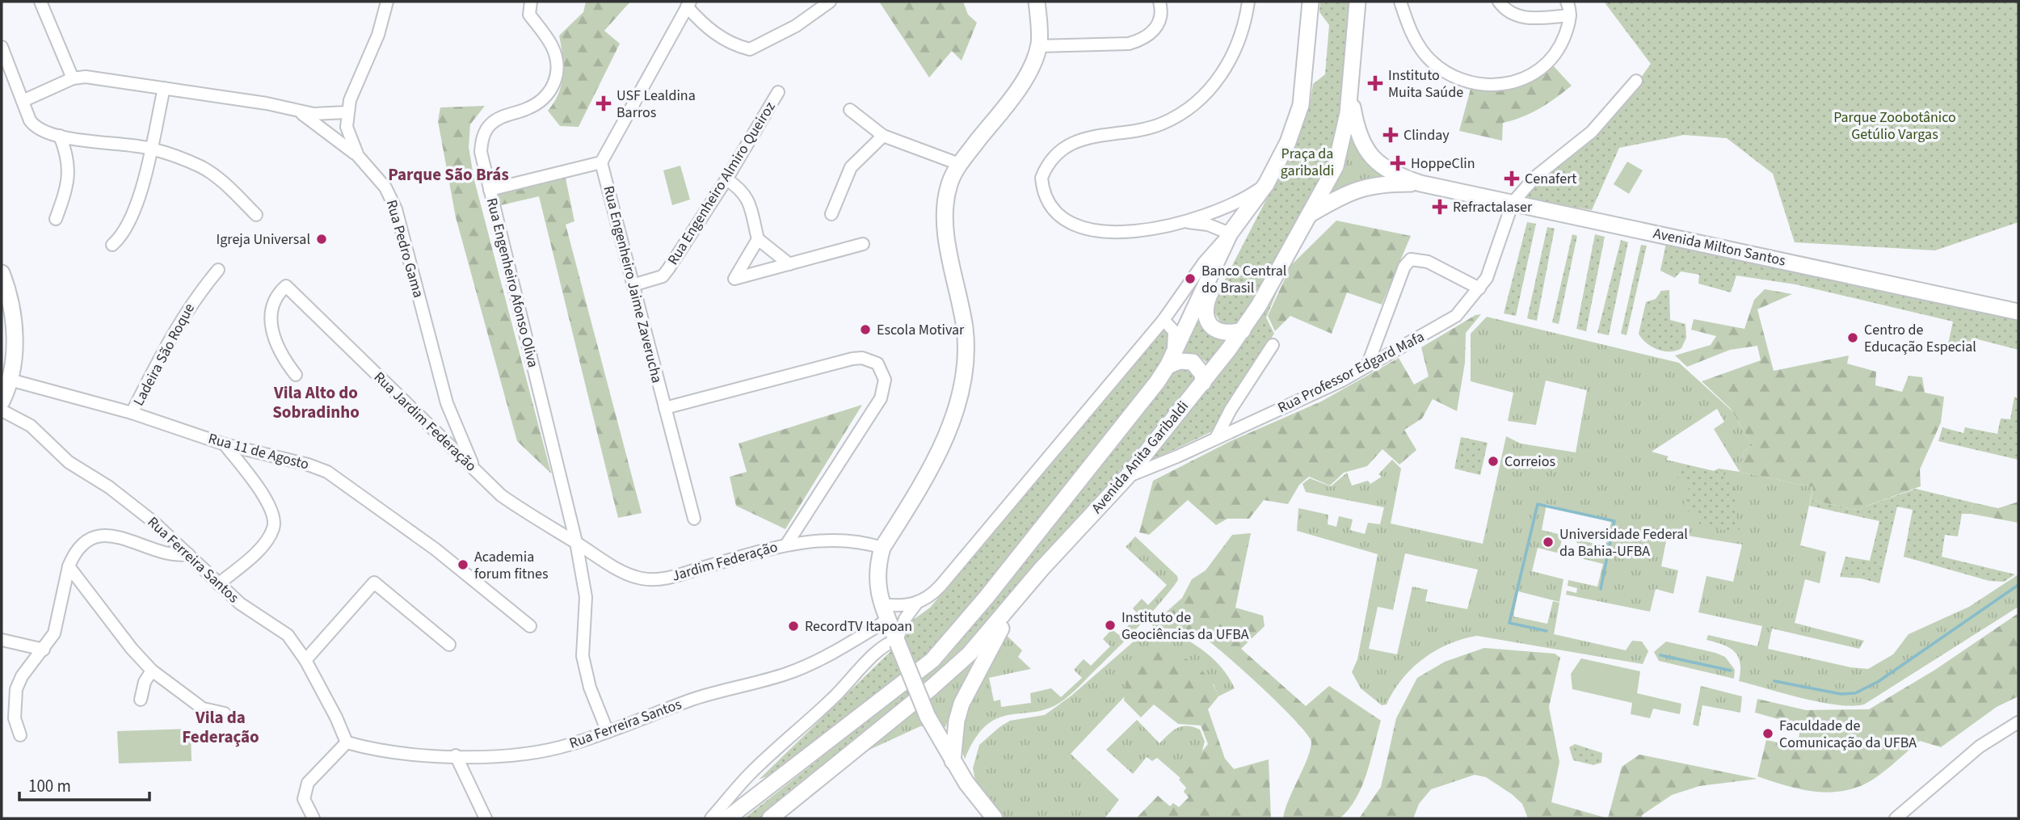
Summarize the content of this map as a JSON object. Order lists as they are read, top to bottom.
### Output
{
  "streets": {
    "main road": ["Avenida Milton Santos", "Avenida Anita Garibaldi"],
    "street": [
      "Rua Engenheiro Almiro Queiroz",
      "Rua Pedro Gama",
      "Rua Engenheiro Afonso Oliva",
      "Rua Engenheiro Jaime Zaverucha",
      "Ladeira São Roque",
      "Rua Professor Edgard Mafa",
      "Rua Jardim Federação",
      "Rua 11 de Agosto",
      "Rua Ferreira Santos",
      "Jardim Federação"
    ]
  },
  "crossings": [
    ["Rua Engenheiro Almiro Queiroz", "Rua Engenheiro Jaime Zaverucha"],
    ["Avenida Milton Santos", "Rua Professor Edgard Mafa"],
    ["Avenida Milton Santos", "Avenida Anita Garibaldi"],
    ["Rua Pedro Gama", "Rua Jardim Federação"],
    ["Rua Engenheiro Afonso Oliva", "Rua Jardim Federação"],
    ["Rua Engenheiro Afonso Oliva", "Rua Ferreira Santos"],
    ["Rua Engenheiro Afonso Oliva", "Jardim Federação"],
    ["Ladeira São Roque", "Rua 11 de Agosto"],
    ["Rua Professor Edgard Mafa", "Avenida Anita Garibaldi"],
    ["Rua Jardim Federação", "Jardim Federação"]
  ],
  "districts": ["Parque São Brás", "Vila Alto do Sobradinho", "Vila da Federação"],
  "parks": ["Parque Zoobotânico Getúlio Vargas", "Praça da garibaldi"],
  "places": {
    "health": [
      "Instituto Muita Saúde",
      "USF Lealdina Barros",
      "Clinday",
      "HoppeClin",
      "Cenafert",
      "Refractalaser"
    ],
    "other": [
      "Igreja Universal",
      "Banco Central do Brasil",
      "Escola Motivar",
      "Centro de Educação Especial",
      "Correios",
      "Universidade Federal da Bahia-UFBA",
      "Academia forum fitnes",
      "Instituto de Geociências da UFBA",
      "RecordTV Itapoan",
      "Faculdade de Comunicação da UFBA"
    ]
  },
  "scale_bar": "100 m"
}
